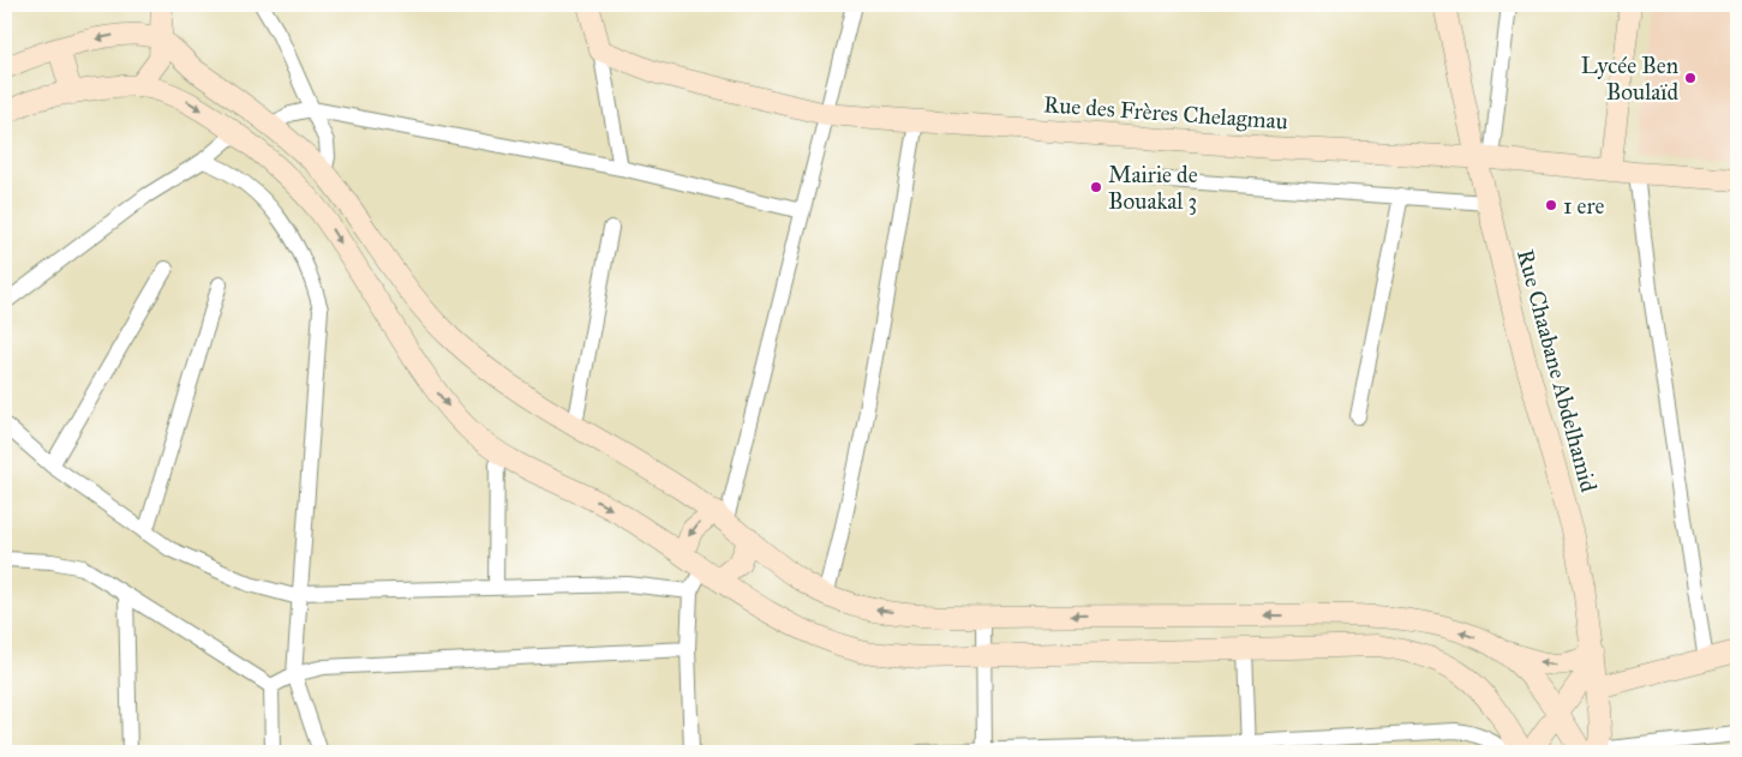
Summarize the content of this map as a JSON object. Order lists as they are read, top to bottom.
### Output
{
  "streets": {
    "main road": ["Rue des Frères Chelagmau", "Rue Chaabane Abdelhamid"]
  },
  "crossings": [
    ["Rue des Frères Chelagmau", "Rue Chaabane Abdelhamid"]
  ],
  "places": ["Lycée Ben Boulaïd", "Mairie de Bouakal 3", "1 ere"]
}
